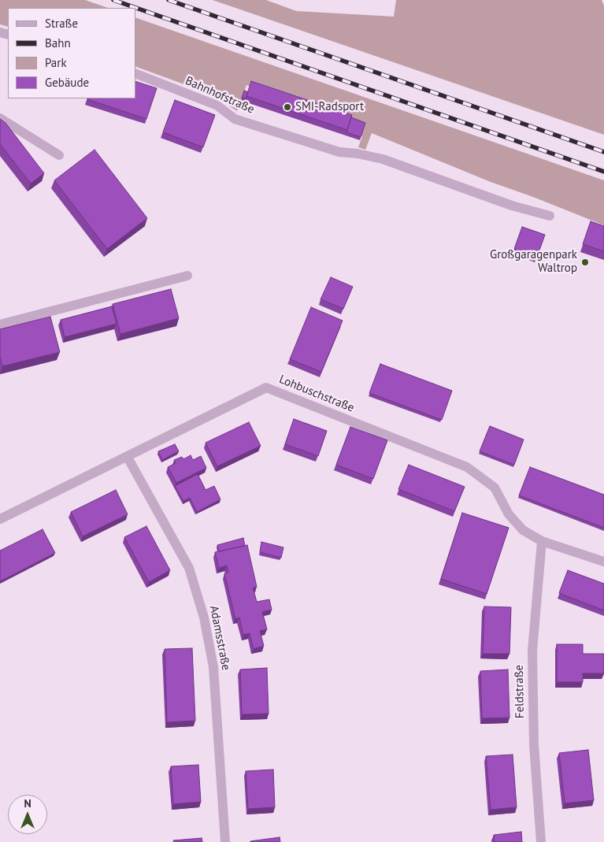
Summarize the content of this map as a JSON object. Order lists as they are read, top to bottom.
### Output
{
  "streets": {
    "street": [
      "Bahnhofstraße",
      "Lohbuschstraße",
      "Adamsstraße",
      "Feldstraße"
    ]
  },
  "crossings": [
    ["Lohbuschstraße", "Adamsstraße"],
    ["Lohbuschstraße", "Feldstraße"]
  ],
  "places": ["SMI-Radsport", "Großgaragenpark Waltrop"],
  "legend": [
    "Straße",
    "Bahn",
    "Park",
    "Gebäude"
  ],
  "north": "top"
}
